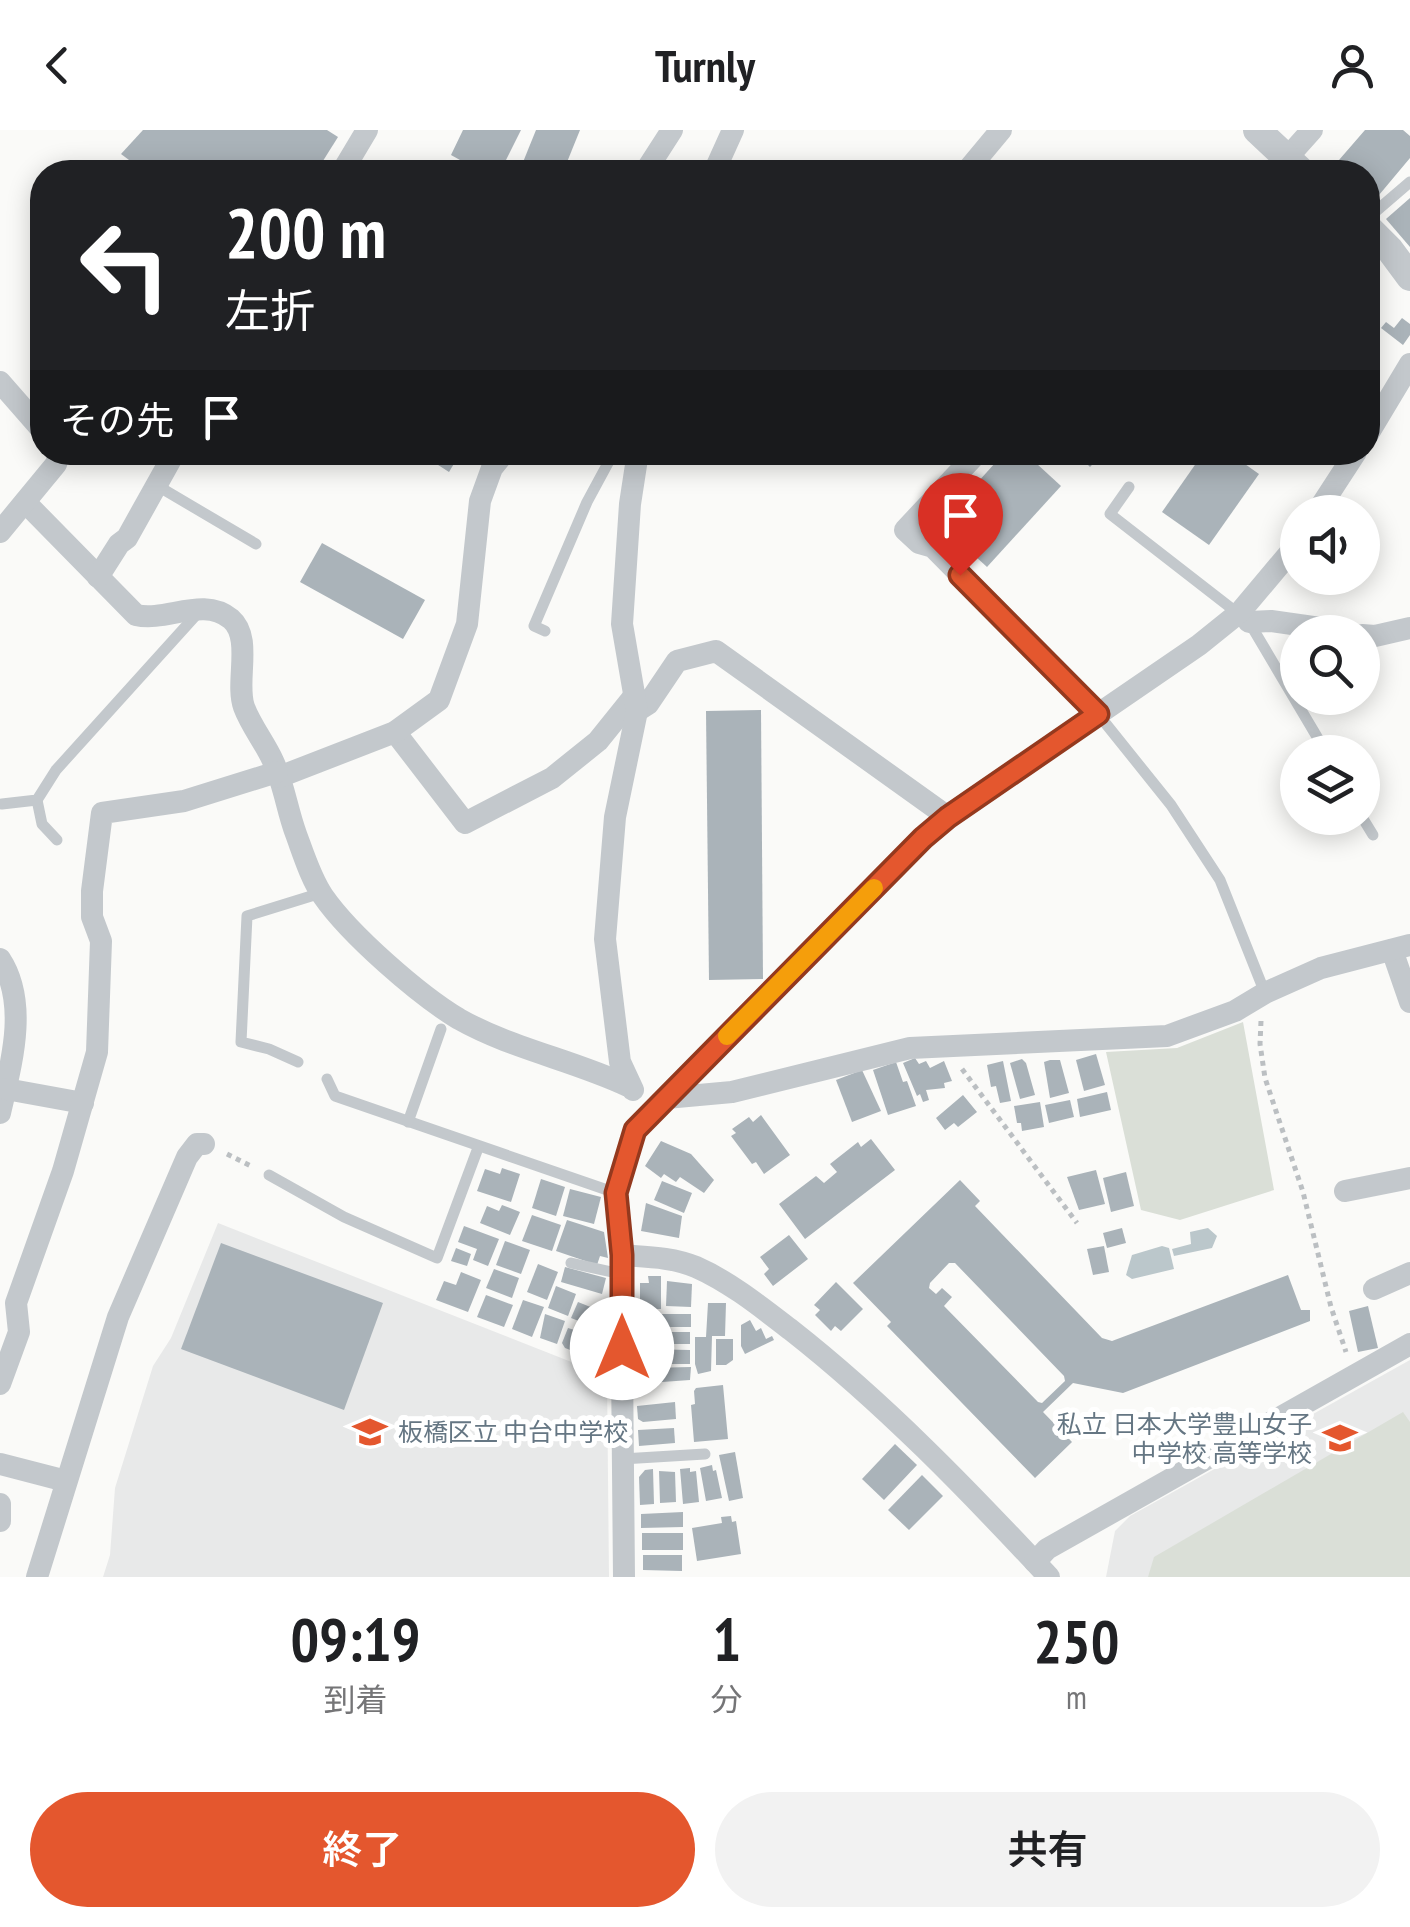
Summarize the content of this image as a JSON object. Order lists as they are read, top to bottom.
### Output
{
  "places": {
    "school or university": ["板橋区立 中台中学校", "私立 日本大学豊山女子 中学校 高等学校"]
  },
  "page": {
    "header": "Turnly",
    "turn": ["200 m", "左折"],
    "then": "その先",
    "eta": [
      "09:19",
      "到着",
      "1",
      "分",
      "250",
      "m"
    ],
    "buttons": ["終了", "共有"]
  }
}
